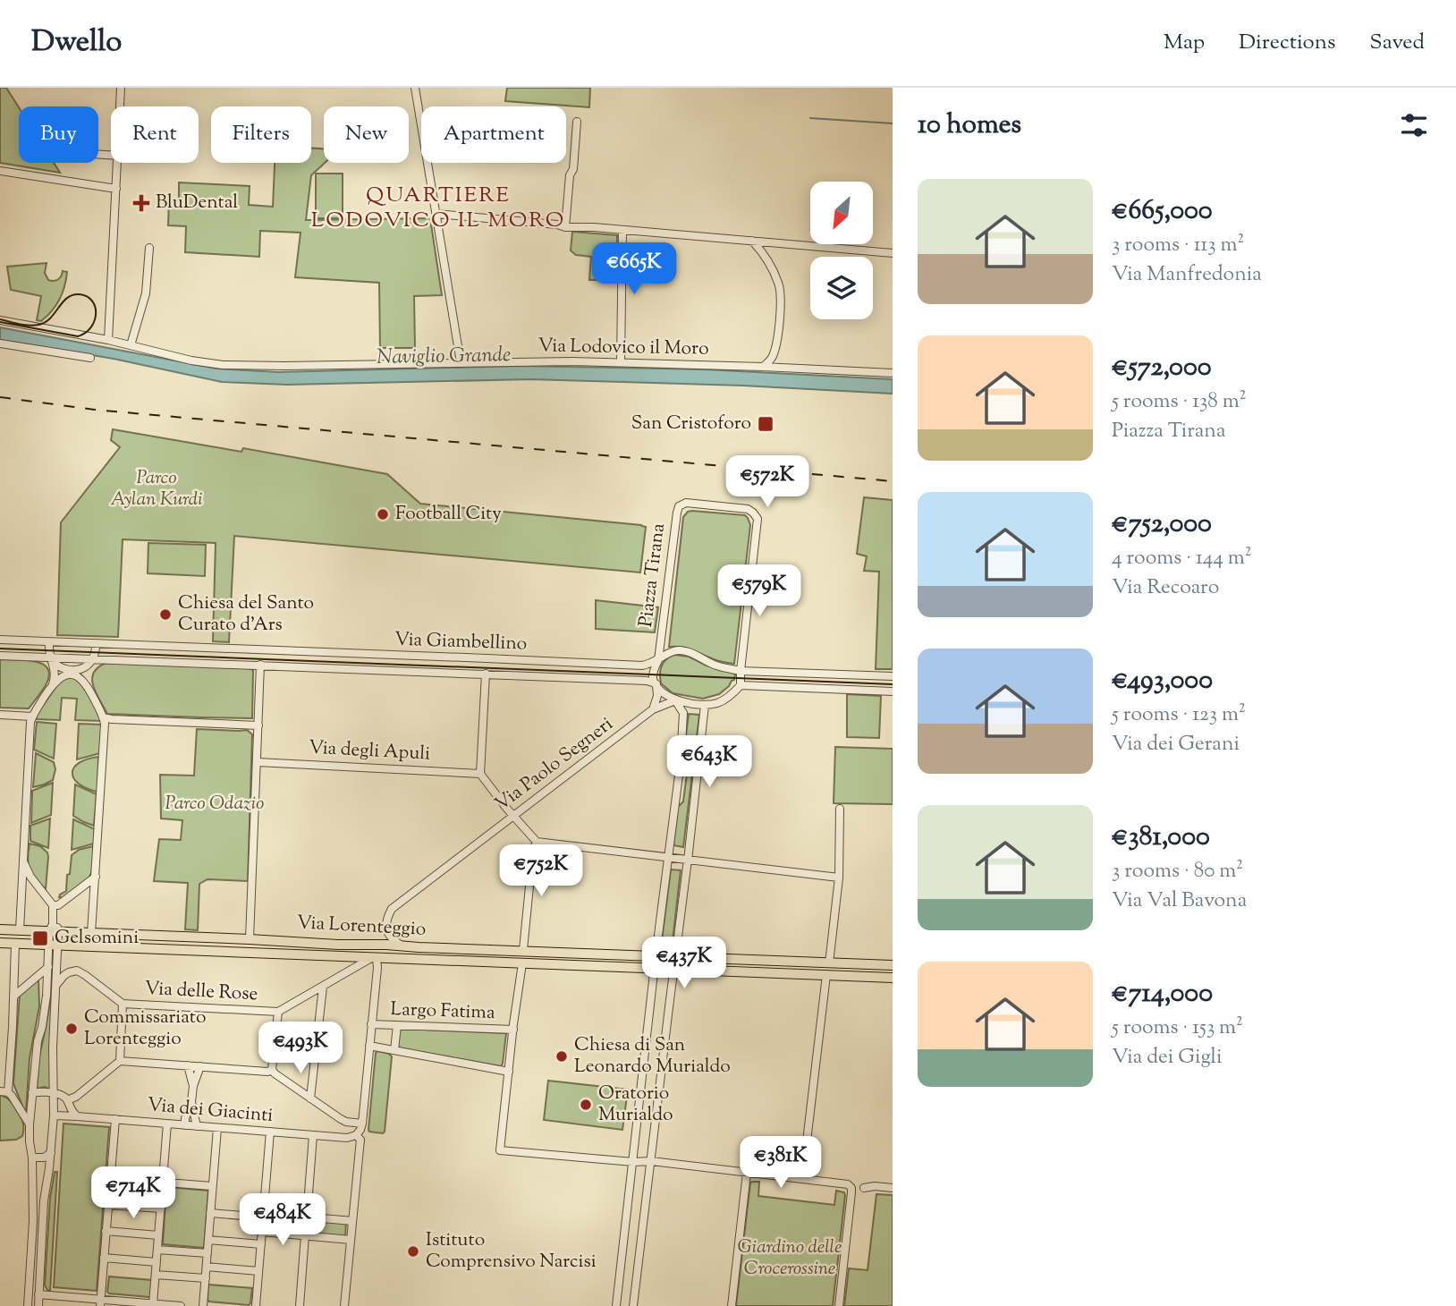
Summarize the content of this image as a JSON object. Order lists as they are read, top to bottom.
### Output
{
  "streets": {
    "main road": ["Via Lorenteggio"],
    "street": [
      "Via Lodovico il Moro",
      "Piazza Tirana",
      "Via Giambellino",
      "Via degli Apuli",
      "Via Paolo Segneri",
      "Via delle Rose",
      "Largo Fatima",
      "Via dei Giacinti"
    ]
  },
  "crossings": [
    ["Piazza Tirana", "Via Giambellino"],
    ["Via Paolo Segneri", "Via Lorenteggio"],
    ["Via Lorenteggio", "Via delle Rose"]
  ],
  "districts": ["QUARTIERE LODOVICO IL MORO"],
  "water": ["Naviglio Grande"],
  "parks": ["Parco Aylan Kurdi", "Parco Odazio", "Giardino delle Crocerossine"],
  "places": {
    "health": ["BluDental"],
    "transit": ["San Cristoforo", "Gelsomini"],
    "other": [
      "Football City",
      "Chiesa del Santo Curato d'Ars",
      "Commissariato Lorenteggio",
      "Chiesa di San Leonardo Murialdo",
      "Oratorio Murialdo",
      "Istituto Comprensivo Narcisi"
    ]
  },
  "north": "bottom left",
  "page": {
    "header": "Dwello",
    "nav": ["Map", "Directions", "Saved"],
    "heading": "10 homes",
    "chip": [
      "Buy",
      "Rent",
      "Filters",
      "New",
      "Apartment"
    ],
    "list": [
      {
        "name": "€665,000",
        "note": "3 rooms · 113 m² · Via Manfredonia"
      },
      {
        "name": "€572,000",
        "note": "5 rooms · 138 m² · Piazza Tirana"
      },
      {
        "name": "€752,000",
        "note": "4 rooms · 144 m² · Via Recoaro"
      },
      {
        "name": "€493,000",
        "note": "5 rooms · 123 m² · Via dei Gerani"
      },
      {
        "name": "€381,000",
        "note": "3 rooms · 80 m² · Via Val Bavona"
      },
      {
        "name": "€714,000",
        "note": "5 rooms · 153 m² · Via dei Gigli"
      }
    ],
    "price": [
      "€665K",
      "€572K",
      "€579K",
      "€643K",
      "€752K",
      "€437K",
      "€493K",
      "€381K",
      "€714K",
      "€484K"
    ]
  }
}
